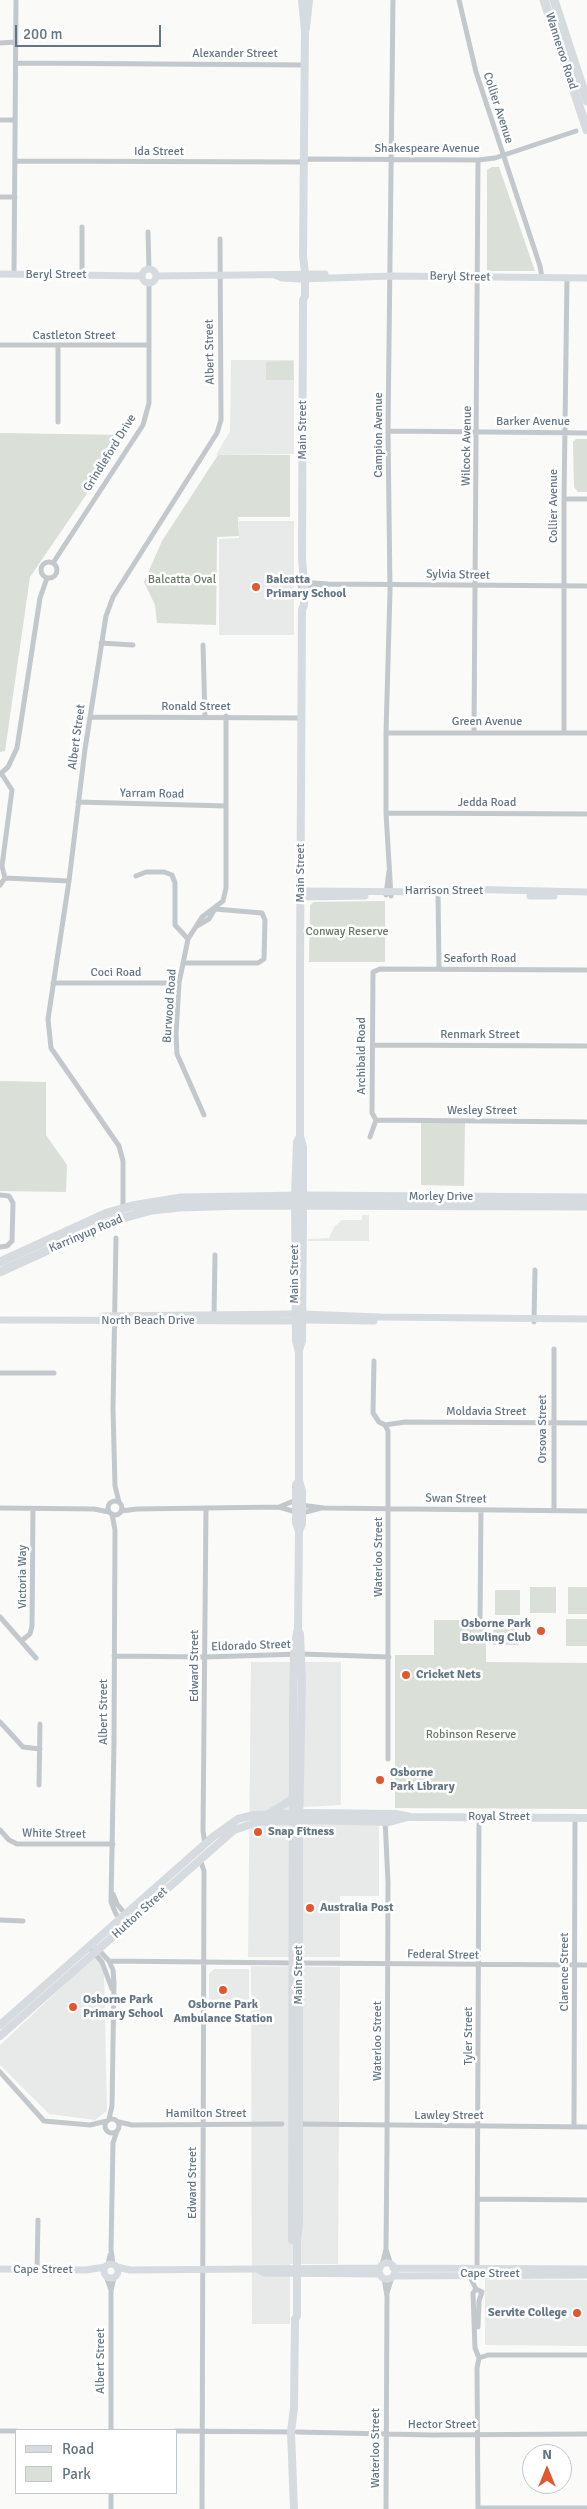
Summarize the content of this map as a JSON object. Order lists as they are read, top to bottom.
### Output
{
  "streets": {
    "highway": ["Wanneroo Road", "Morley Drive", "Karrinyup Road"],
    "main road": ["Main Street", "Royal Street", "Hutton Street"],
    "street": [
      "Alexander Street",
      "Collier Avenue",
      "Shakespeare Avenue",
      "Ida Street",
      "Beryl Street",
      "Castleton Street",
      "Albert Street",
      "Barker Avenue",
      "Campion Avenue",
      "Wilcock Avenue",
      "Grindleford Drive",
      "Sylvia Street",
      "Ronald Street",
      "Green Avenue",
      "Yarram Road",
      "Jedda Road",
      "Harrison Street",
      "Seaforth Road",
      "Coci Road",
      "Burwood Road",
      "Renmark Street",
      "Archibald Road",
      "Wesley Street",
      "North Beach Drive",
      "Moldavia Street",
      "Orsova Street",
      "Swan Street",
      "Waterloo Street",
      "Victoria Way",
      "Eldorado Street",
      "Edward Street",
      "White Street",
      "Federal Street",
      "Clarence Street",
      "Tyler Street",
      "Hamilton Street",
      "Lawley Street",
      "Cape Street",
      "Hector Street"
    ]
  },
  "crossings": [
    ["Alexander Street", "Main Street"],
    ["Collier Avenue", "Shakespeare Avenue"],
    ["Collier Avenue", "Beryl Street"],
    ["Collier Avenue", "Barker Avenue"],
    ["Collier Avenue", "Sylvia Street"],
    ["Collier Avenue", "Green Avenue"],
    ["Shakespeare Avenue", "Ida Street"],
    ["Shakespeare Avenue", "Main Street"],
    ["Shakespeare Avenue", "Campion Avenue"],
    ["Shakespeare Avenue", "Wilcock Avenue"],
    ["Ida Street", "Main Street"],
    ["Beryl Street", "Albert Street"],
    ["Beryl Street", "Main Street"],
    ["Beryl Street", "Campion Avenue"],
    ["Beryl Street", "Wilcock Avenue"],
    ["Beryl Street", "Grindleford Drive"],
    ["Castleton Street", "Grindleford Drive"],
    ["Albert Street", "Ronald Street"],
    ["Albert Street", "Yarram Road"],
    ["Albert Street", "Coci Road"],
    ["Albert Street", "Karrinyup Road"],
    ["Albert Street", "North Beach Drive"],
    ["Albert Street", "Swan Street"],
    ["Albert Street", "Eldorado Street"],
    ["Albert Street", "White Street"],
    ["Albert Street", "Hutton Street"],
    ["Albert Street", "Hamilton Street"],
    ["Albert Street", "Cape Street"],
    ["Barker Avenue", "Campion Avenue"],
    ["Barker Avenue", "Wilcock Avenue"],
    ["Main Street", "Sylvia Street"],
    ["Main Street", "Ronald Street"],
    ["Main Street", "Harrison Street"],
    ["Main Street", "Morley Drive"],
    ["Main Street", "Karrinyup Road"],
    ["Main Street", "North Beach Drive"],
    ["Main Street", "Swan Street"],
    ["Main Street", "Eldorado Street"],
    ["Main Street", "Royal Street"],
    ["Main Street", "Hutton Street"],
    ["Main Street", "Federal Street"],
    ["Main Street", "Lawley Street"],
    ["Main Street", "Cape Street"],
    ["Main Street", "Hector Street"],
    ["Campion Avenue", "Sylvia Street"],
    ["Campion Avenue", "Green Avenue"],
    ["Campion Avenue", "Jedda Road"],
    ["Campion Avenue", "Harrison Street"],
    ["Wilcock Avenue", "Sylvia Street"],
    ["Wilcock Avenue", "Green Avenue"],
    ["Ronald Street", "Burwood Road"],
    ["Yarram Road", "Burwood Road"],
    ["Seaforth Road", "Archibald Road"],
    ["Coci Road", "Burwood Road"],
    ["Renmark Street", "Archibald Road"],
    ["Archibald Road", "Wesley Street"],
    ["Morley Drive", "Karrinyup Road"],
    ["Moldavia Street", "Orsova Street"],
    ["Moldavia Street", "Waterloo Street"],
    ["Orsova Street", "Swan Street"],
    ["Swan Street", "Waterloo Street"],
    ["Swan Street", "Edward Street"],
    ["Waterloo Street", "Eldorado Street"],
    ["Waterloo Street", "Royal Street"],
    ["Waterloo Street", "Federal Street"],
    ["Waterloo Street", "Lawley Street"],
    ["Waterloo Street", "Cape Street"],
    ["Waterloo Street", "Hector Street"],
    ["Eldorado Street", "Edward Street"],
    ["Edward Street", "Hutton Street"],
    ["Edward Street", "Federal Street"],
    ["Edward Street", "Hamilton Street"],
    ["Edward Street", "Cape Street"],
    ["Edward Street", "Hector Street"],
    ["Royal Street", "Hutton Street"],
    ["Royal Street", "Clarence Street"],
    ["Royal Street", "Tyler Street"],
    ["Federal Street", "Clarence Street"],
    ["Federal Street", "Tyler Street"],
    ["Clarence Street", "Lawley Street"],
    ["Tyler Street", "Lawley Street"],
    ["Tyler Street", "Cape Street"],
    ["Tyler Street", "Hector Street"]
  ],
  "parks": ["Balcatta Oval", "Conway Reserve", "Robinson Reserve"],
  "places": [
    "Balcatta Primary School",
    "Osborne Park Bowling Club",
    "Cricket Nets",
    "Osborne Park Library",
    "Snap Fitness",
    "Australia Post",
    "Osborne Park Ambulance Station",
    "Osborne Park Primary School",
    "Servite College"
  ],
  "legend": ["Road", "Park"],
  "scale_bar": "200 m",
  "north": "top"
}
